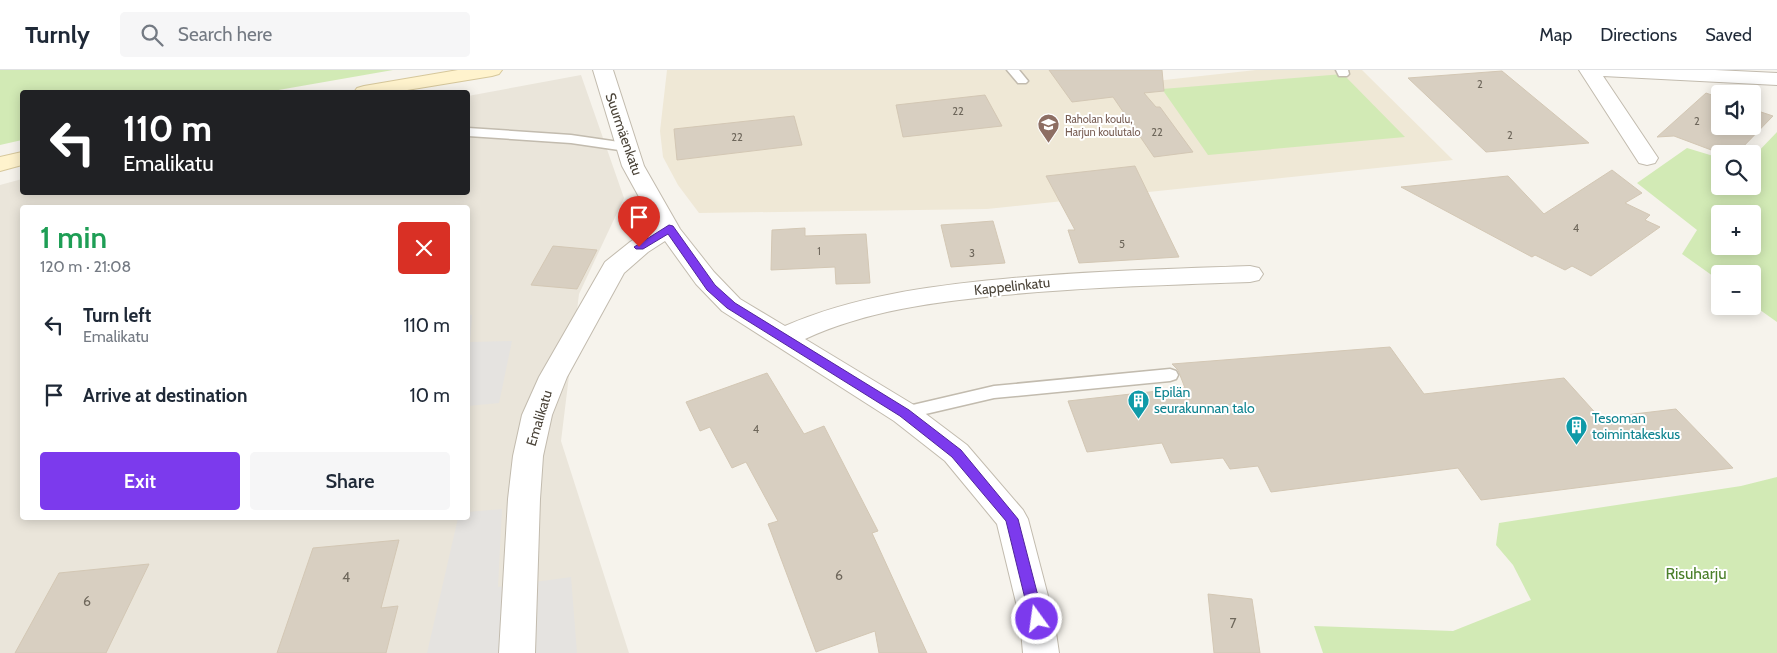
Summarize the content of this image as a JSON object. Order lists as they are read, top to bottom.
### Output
{
  "streets": {
    "street": ["Suurmäenkatu", "Kappelinkatu", "Emalikatu"]
  },
  "crossings": [
    ["Suurmäenkatu", "Kappelinkatu"],
    ["Suurmäenkatu", "Emalikatu"]
  ],
  "parks": ["Risuharju"],
  "places": {
    "school or university": ["Raholan koulu, Harjun koulutalo"],
    "building": ["Epilän seurakunnan talo", "Tesoman toimintakeskus"]
  },
  "house_numbers": [
    "2",
    "22",
    "2",
    "22",
    "2",
    "22",
    "4",
    "5",
    "1",
    "3",
    "4",
    "6",
    "4",
    "6",
    "7"
  ],
  "page": {
    "header": "Turnly",
    "search": "Search here",
    "nav": ["Map", "Directions", "Saved"],
    "map_buttons": ["+", "−"],
    "turn": ["110 m", "Emalikatu"],
    "heading": ["1 min", "120 m · 21:08"],
    "list": [
      {
        "name": "Turn left",
        "note": "Emalikatu",
        "value": "110 m"
      },
      {
        "name": "Arrive at destination",
        "value": "10 m"
      }
    ],
    "buttons": ["Exit", "Share"]
  }
}
